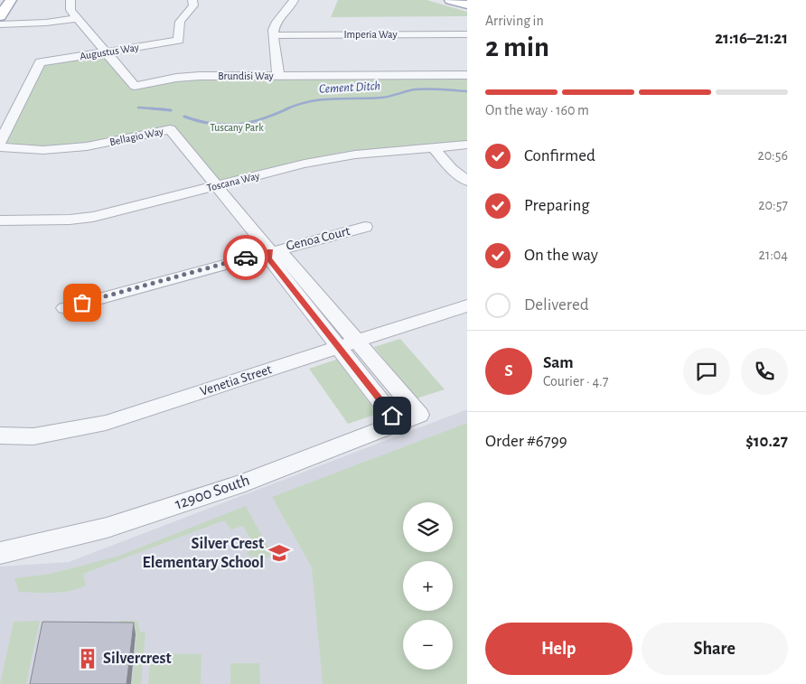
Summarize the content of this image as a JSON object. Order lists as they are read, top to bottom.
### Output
{
  "streets": {
    "street": [
      "Imperia Way",
      "Augustus Way",
      "Brundisi Way",
      "Bellagio Way",
      "Toscana Way",
      "Genoa Court",
      "Venetia Street",
      "12900 South"
    ]
  },
  "crossings": [
    ["Augustus Way", "Brundisi Way"],
    ["Bellagio Way", "Toscana Way"],
    ["Bellagio Way", "Genoa Court"],
    ["Bellagio Way", "Venetia Street"],
    ["Bellagio Way", "12900 South"]
  ],
  "water": ["Cement Ditch"],
  "parks": ["Tuscany Park"],
  "places": {
    "school or university": ["Silver Crest Elementary School"],
    "building": ["Silvercrest"]
  },
  "page": {
    "heading": ["2 min", "Arriving in", "21:16–21:21"],
    "panel": [
      "Sam",
      "Courier · 4.7",
      "Order #6799",
      "$10.27"
    ],
    "bar": "On the way · 160 m",
    "list": [
      ["Confirmed", "20:56"],
      ["Preparing", "20:57"],
      ["On the way", "21:04"],
      "Delivered"
    ],
    "round": "S",
    "map_buttons": ["+", "−"],
    "buttons": ["Help", "Share"]
  }
}
